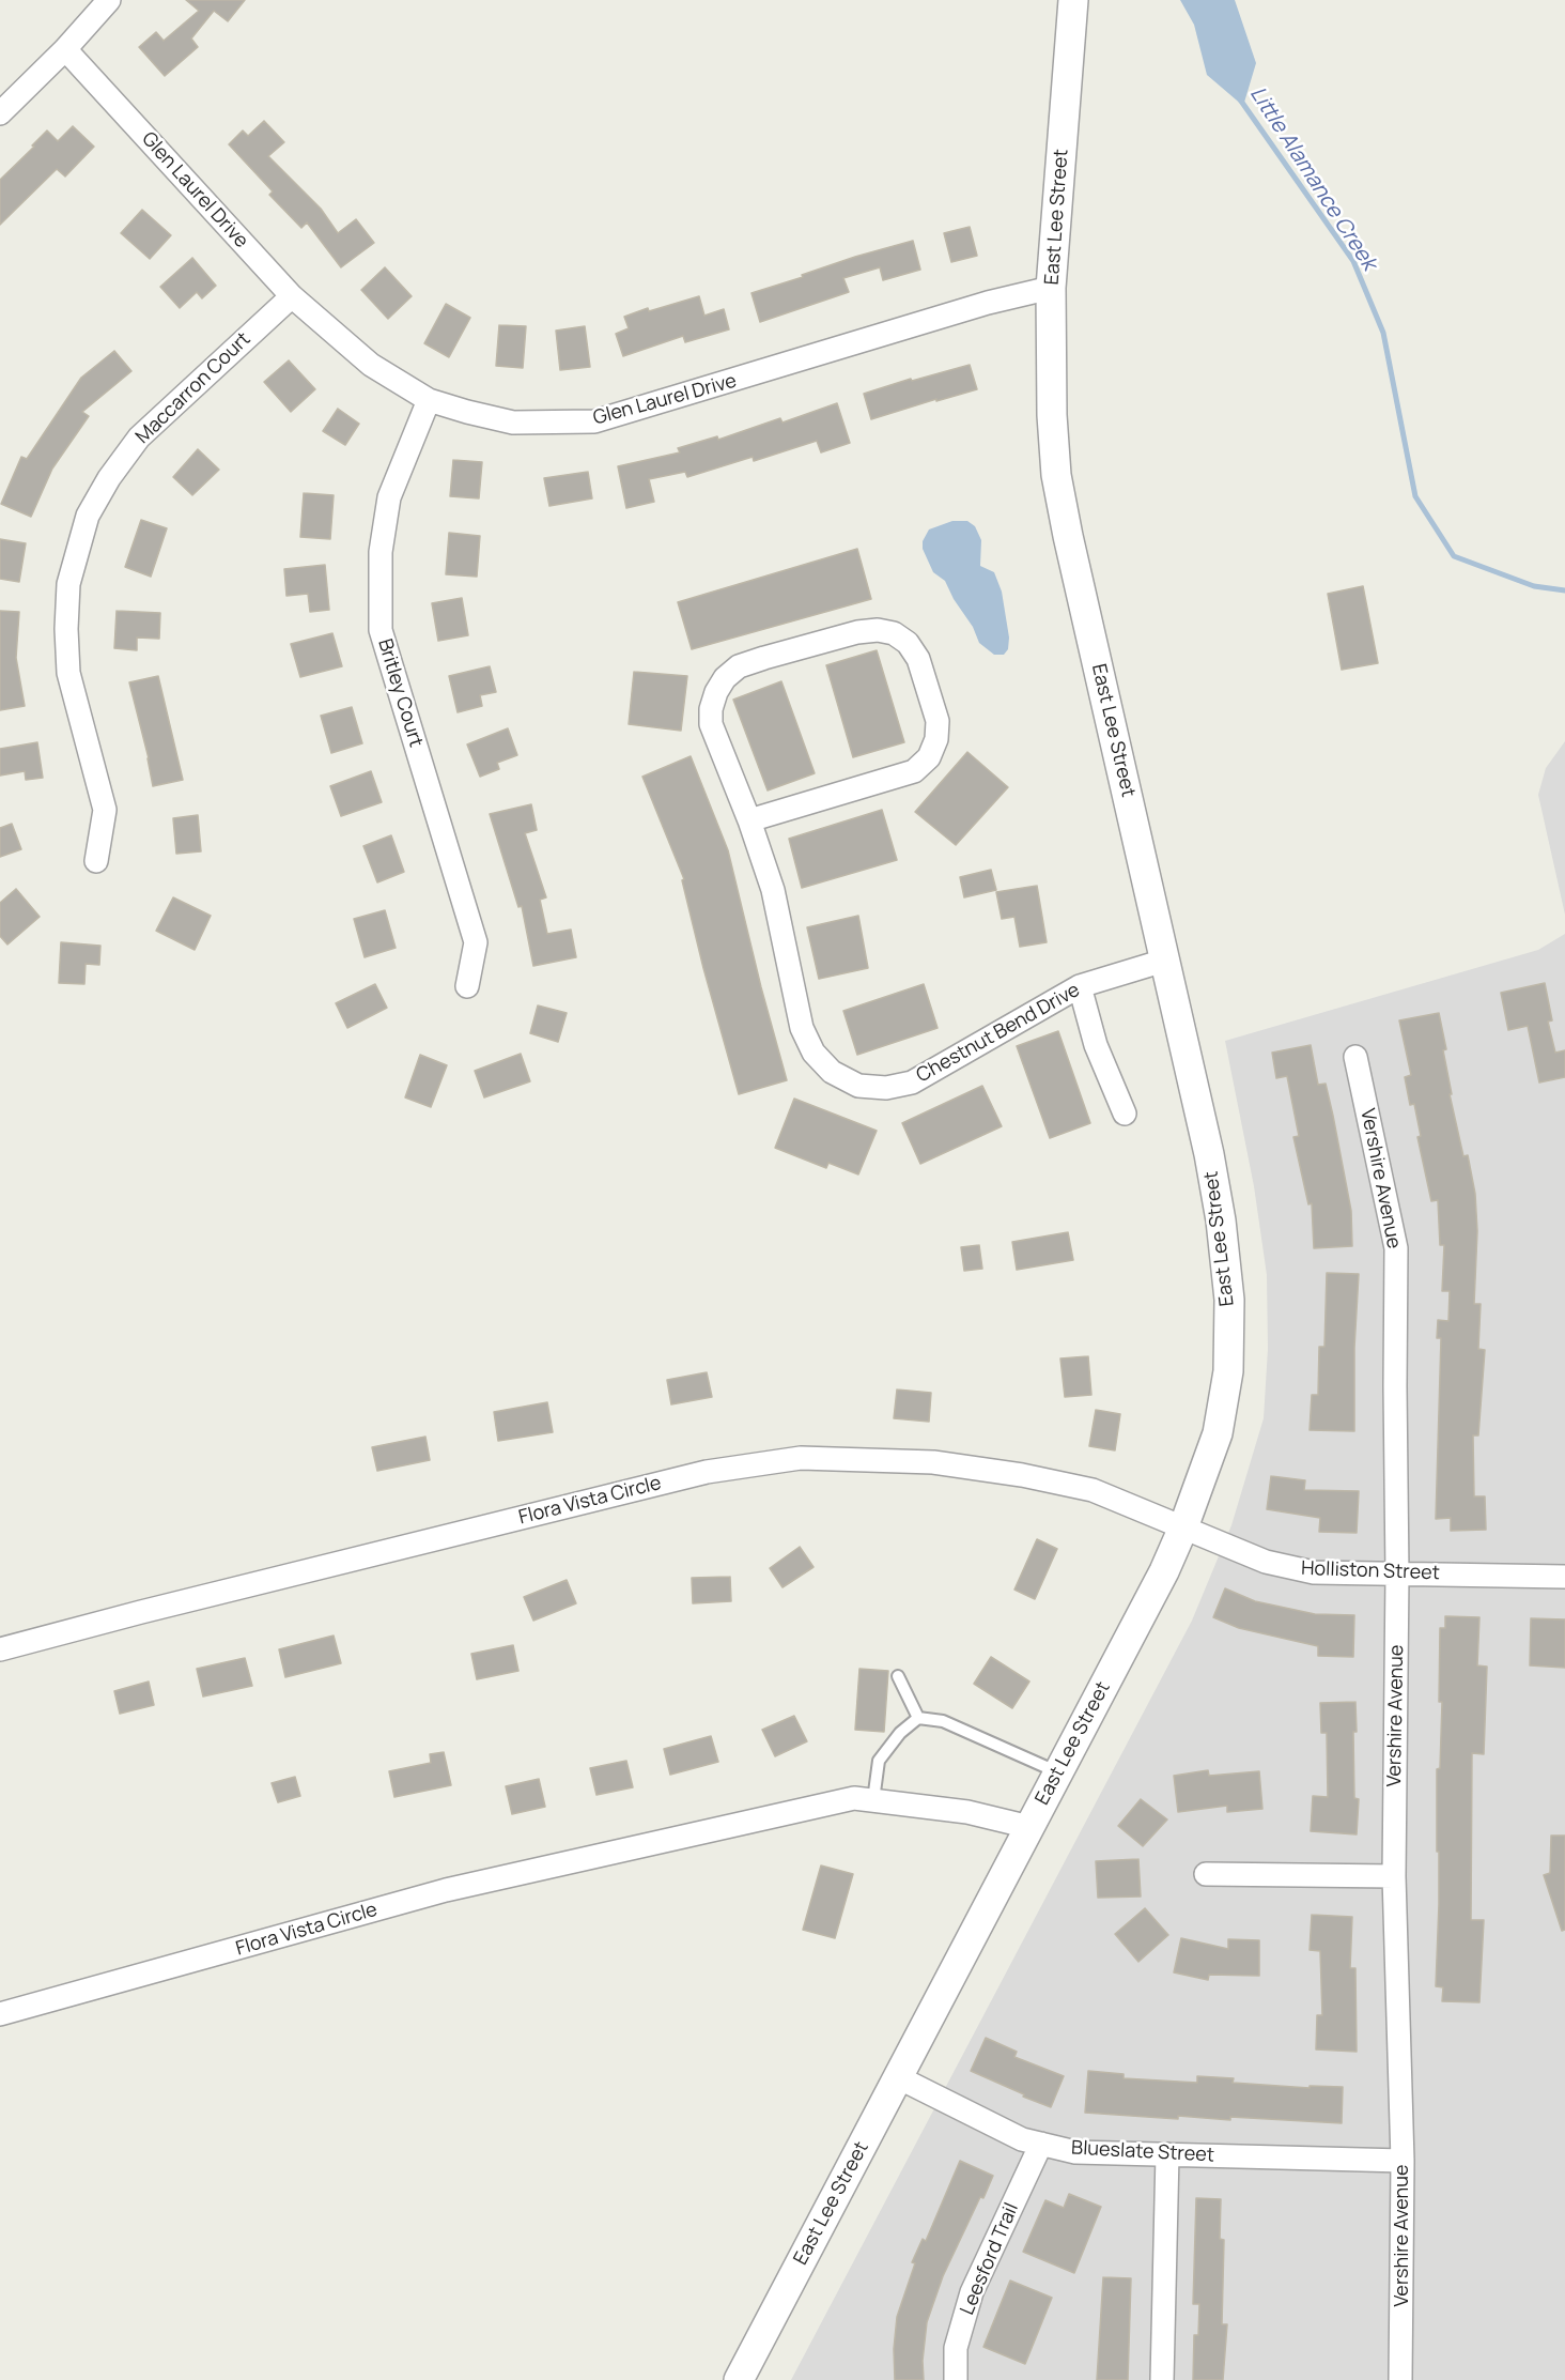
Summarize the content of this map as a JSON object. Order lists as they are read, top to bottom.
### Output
{
  "streets": {
    "street": [
      "Glen Laurel Drive",
      "East Lee Street",
      "Maccarron Court",
      "Britley Court",
      "Chestnut Bend Drive",
      "Vershire Avenue",
      "Flora Vista Circle",
      "Holliston Street",
      "Blueslate Street",
      "Leesford Trail"
    ]
  },
  "crossings": [
    ["Glen Laurel Drive", "East Lee Street"],
    ["Glen Laurel Drive", "Maccarron Court"],
    ["Glen Laurel Drive", "Britley Court"],
    ["East Lee Street", "Chestnut Bend Drive"],
    ["East Lee Street", "Flora Vista Circle"],
    ["East Lee Street", "Holliston Street"],
    ["East Lee Street", "Blueslate Street"],
    ["Vershire Avenue", "Holliston Street"],
    ["Vershire Avenue", "Blueslate Street"],
    ["Flora Vista Circle", "Holliston Street"],
    ["Blueslate Street", "Leesford Trail"]
  ],
  "water": ["Little Alamance Creek"]
}
